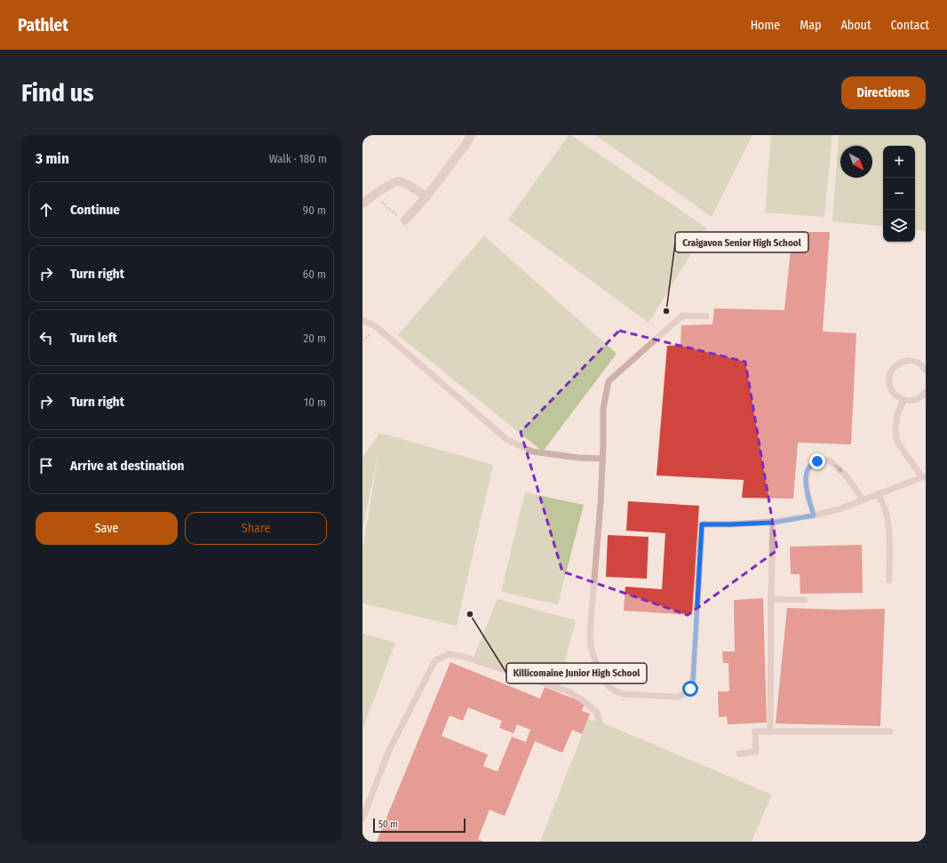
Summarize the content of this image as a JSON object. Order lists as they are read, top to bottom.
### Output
{
  "places": ["Craigavon Senior High School", "Killicomaine Junior High School"],
  "scale_bar": "50 m",
  "north": "bottom right",
  "page": {
    "header": "Pathlet",
    "nav": [
      "Home",
      "Map",
      "About",
      "Contact"
    ],
    "buttons": [
      "Directions",
      ["Save", "Share"]
    ],
    "title": "Find us",
    "heading": ["3 min", "Walk · 180 m"],
    "map_buttons": ["+", "−"],
    "list": [
      ["Continue", "90 m"],
      ["Turn right", "60 m"],
      ["Turn left", "20 m"],
      ["Turn right", "10 m"],
      "Arrive at destination"
    ],
    "scale": "50 m"
  }
}
